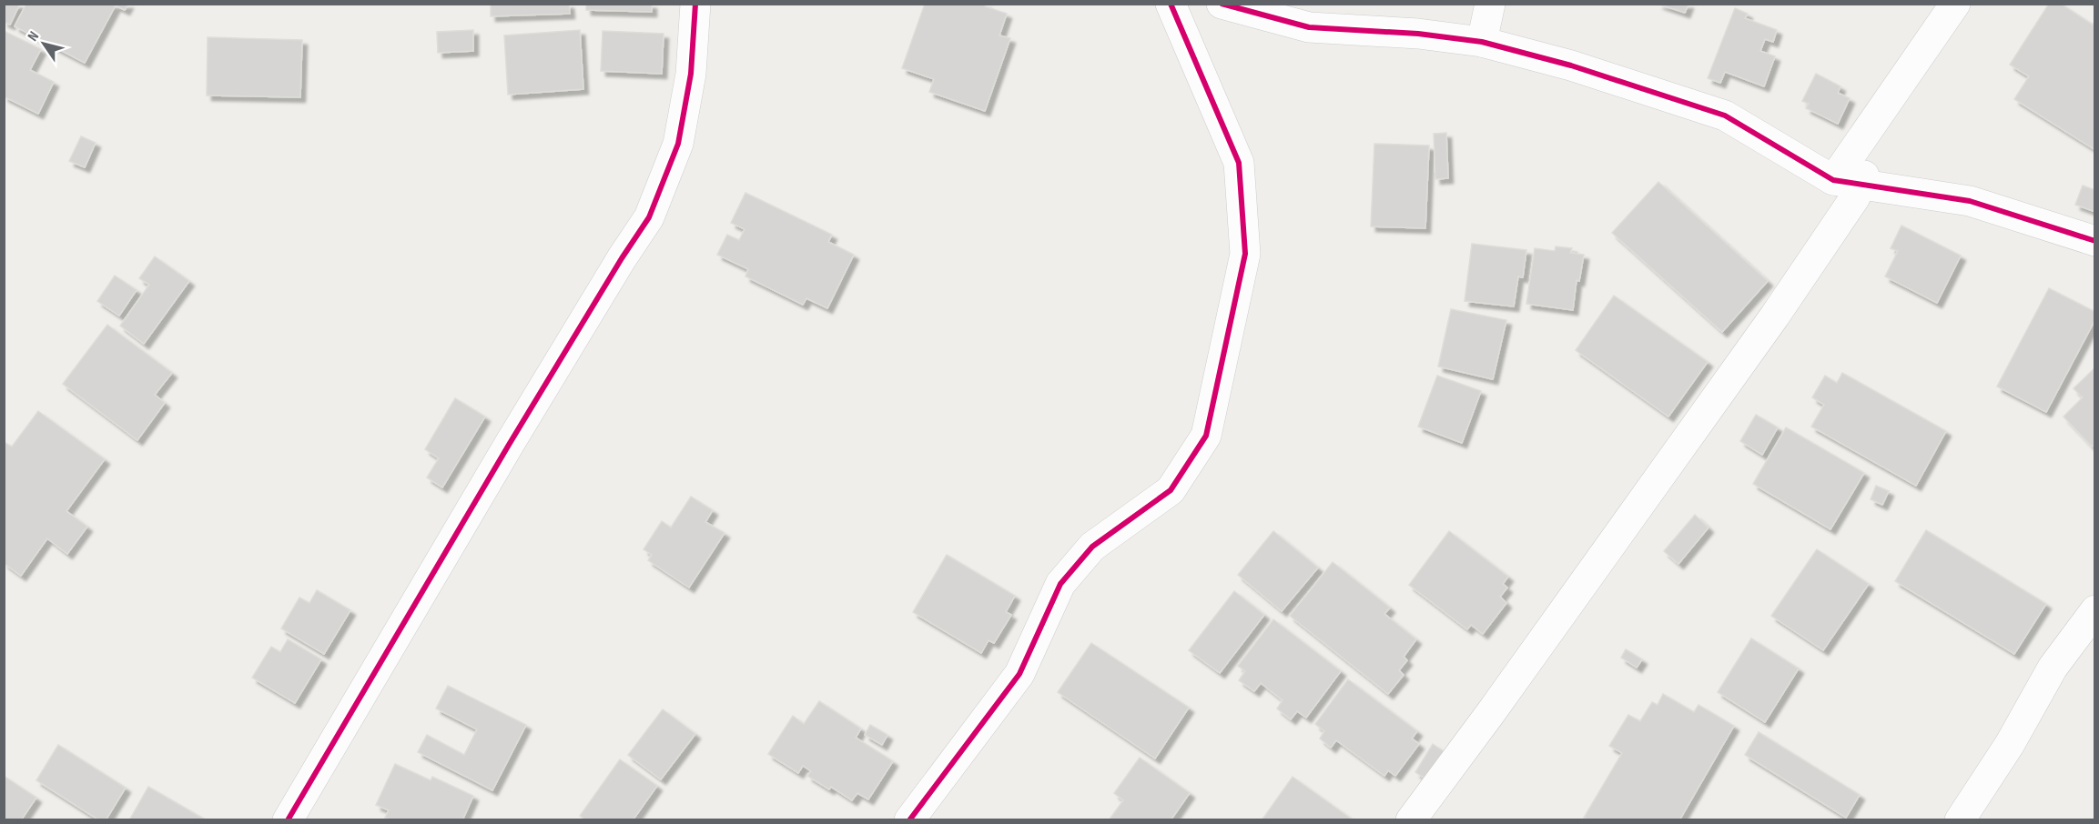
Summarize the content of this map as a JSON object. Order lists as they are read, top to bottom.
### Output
{
  "north": "top left"
}
